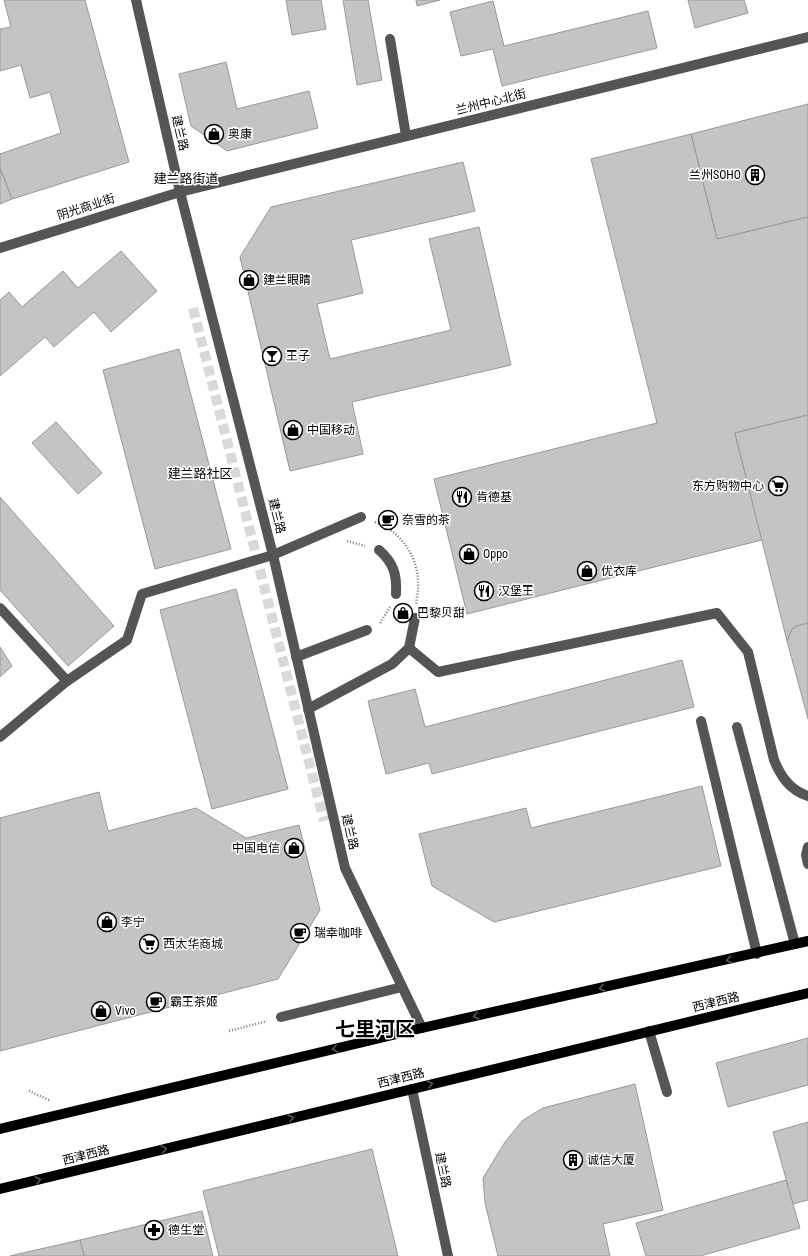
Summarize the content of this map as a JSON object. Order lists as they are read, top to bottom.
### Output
{
  "streets": {
    "main road": ["西津西路"],
    "street": ["兰州中心北街", "建兰路", "阴光商业街"]
  },
  "crossings": [
    ["兰州中心北街", "建兰路"],
    ["兰州中心北街", "阴光商业街"],
    ["建兰路", "阴光商业街"],
    ["建兰路", "西津西路"]
  ],
  "districts": ["建兰路街道", "建兰路社区", "七里河区"],
  "places": {
    "shop": [
      "奥康",
      "建兰眼睛",
      "中国移动",
      "Oppo",
      "优衣库",
      "巴黎贝甜",
      "中国电信",
      "李宁",
      "Vivo"
    ],
    "building": ["兰州SOHO", "诚信大厦"],
    "bar": ["王子"],
    "supermarket": ["东方购物中心", "西太华商城"],
    "restaurant": ["肯德基", "汉堡王"],
    "cafe": ["奈雪的茶", "瑞幸咖啡", "霸王茶姬"],
    "pharmacy": ["德生堂"]
  }
}
